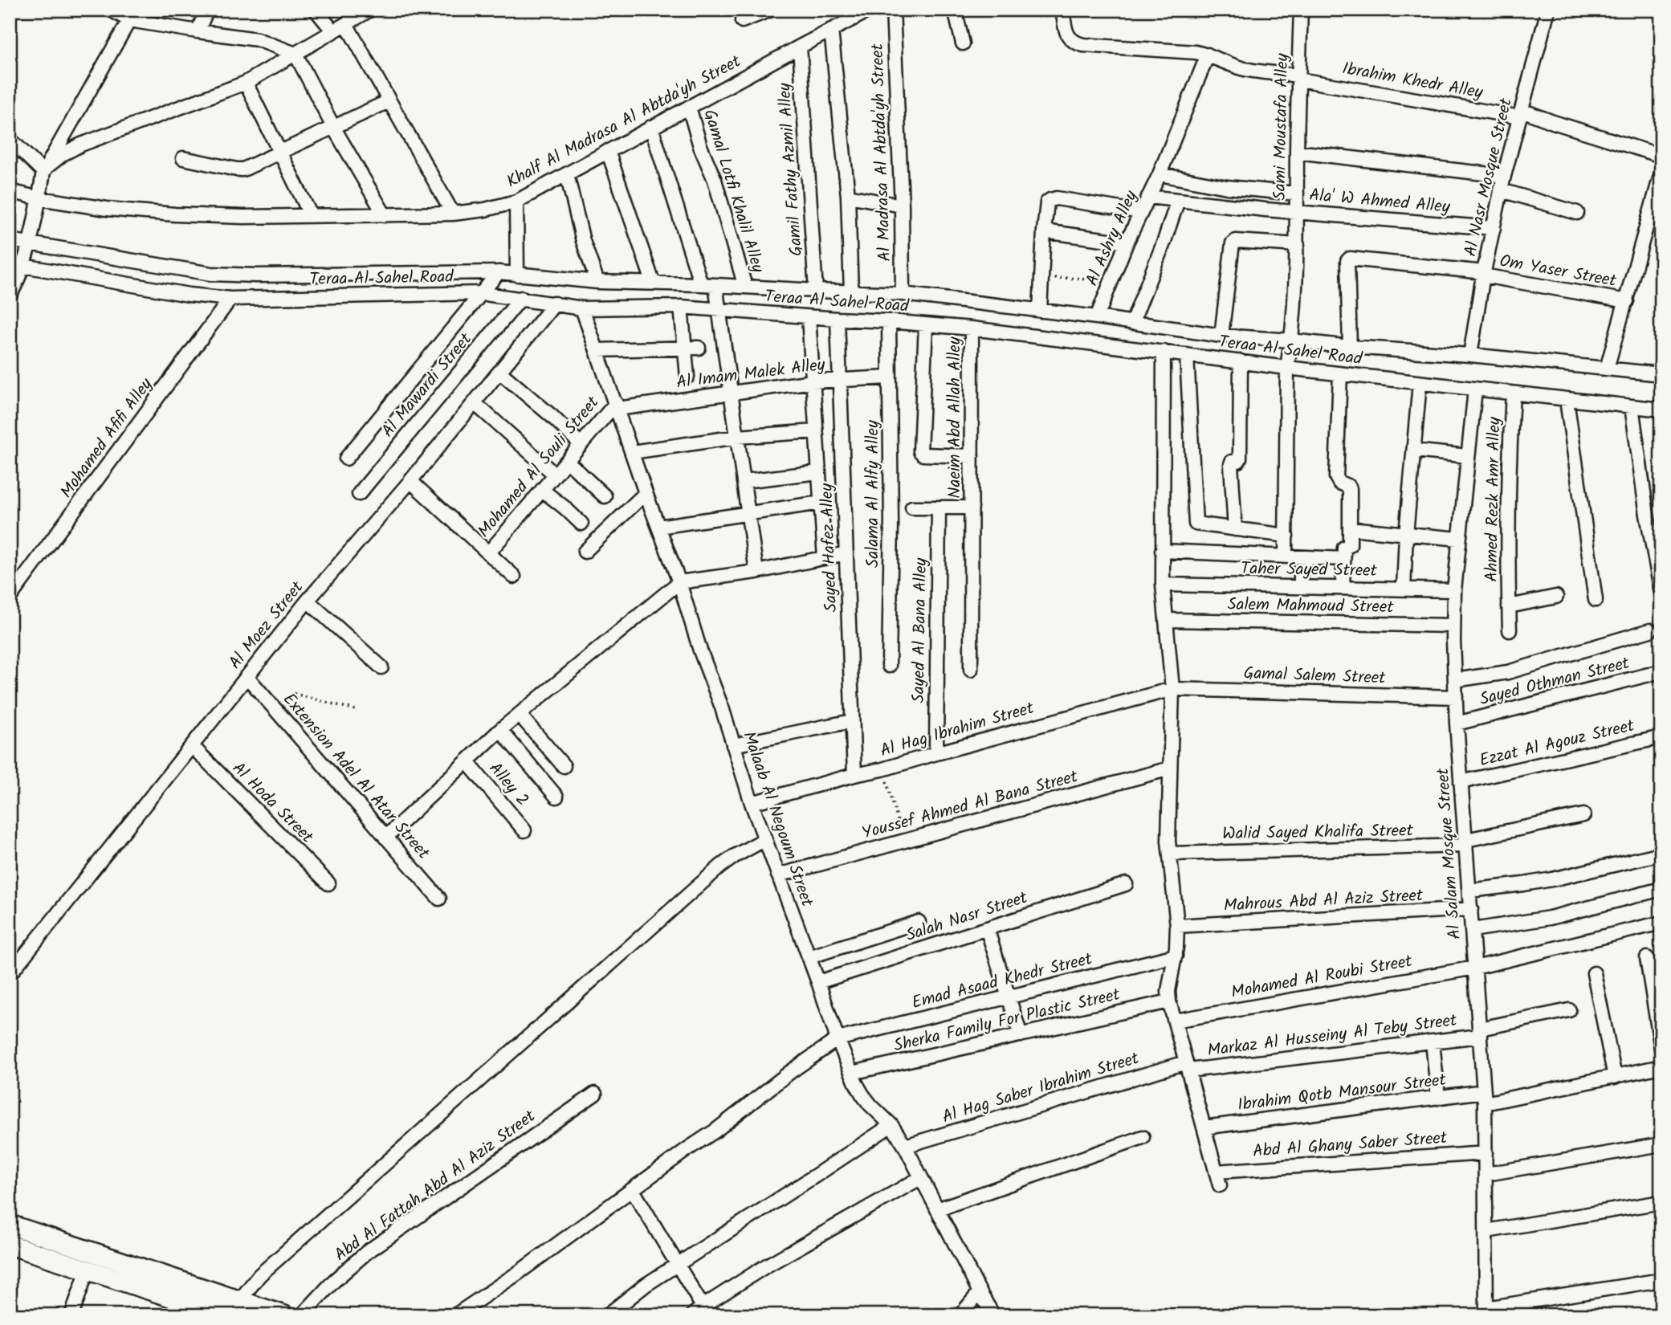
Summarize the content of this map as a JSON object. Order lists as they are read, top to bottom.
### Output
{
  "streets": {
    "street": [
      "Ibrahim Khedr Alley",
      "Khalf Al Madrasa Al Abtda'yh Street",
      "Sami Moustafa Alley",
      "Al Madrasa Al Abtda'yh Street",
      "Gamil Fathy Azmil Alley",
      "Al Nasr Mosque Street",
      "Gamal Lotfi Khalil Alley",
      "Ala' W Ahmed Alley",
      "Al Ashry Alley",
      "Om Yaser Street",
      "Teraa Al Sahel Road",
      "Al Imam Malek Alley",
      "Al Mawardi Street",
      "Naeim Abd Allah Alley",
      "Mohamed Afifi Alley",
      "Mohamed Al Souli Street",
      "Salama Al Alfy Alley",
      "Ahmed Rezk Amr Alley",
      "Sayed Hafez Alley",
      "Taher Sayed Street",
      "Salem Mahmoud Street",
      "Al Moez Street",
      "Sayed Al Bana Alley",
      "Gamal Salem Street",
      "Sayed Othman Street",
      "Al Hag Ibrahim Street",
      "Ezzat Al Agouz Street",
      "Extension Adel Al Atar Street",
      "Alley 2",
      "Al Hoda Street",
      "Youssef Ahmed Al Bana Street",
      "Malaab Al Negoum Street",
      "Walid Sayed Khalifa Street",
      "Al Salam Mosque Street",
      "Mahrous Abd Al Aziz Street",
      "Salah Nasr Street",
      "Mohamed Al Roubi Street",
      "Emad Asaad Khedr Street",
      "Sherka Family For Plastic Street",
      "Markaz Al Husseiny Al Teby Street",
      "Al Hag Saber Ibrahim Street",
      "Ibrahim Qotb Mansour Street",
      "Abd Al Ghany Saber Street",
      "Abd Al Fattah Abd Al Aziz Street"
    ]
  },
  "crossings": [
    ["Ibrahim Khedr Alley", "Sami Moustafa Alley"],
    ["Ibrahim Khedr Alley", "Al Nasr Mosque Street"],
    ["Ibrahim Khedr Alley", "Al Ashry Alley"],
    ["Khalf Al Madrasa Al Abtda'yh Street", "Gamil Fathy Azmil Alley"],
    ["Khalf Al Madrasa Al Abtda'yh Street", "Gamal Lotfi Khalil Alley"],
    ["Sami Moustafa Alley", "Ala' W Ahmed Alley"],
    ["Sami Moustafa Alley", "Teraa Al Sahel Road"],
    ["Al Madrasa Al Abtda'yh Street", "Teraa Al Sahel Road"],
    ["Gamil Fathy Azmil Alley", "Teraa Al Sahel Road"],
    ["Al Nasr Mosque Street", "Ala' W Ahmed Alley"],
    ["Al Nasr Mosque Street", "Om Yaser Street"],
    ["Al Nasr Mosque Street", "Teraa Al Sahel Road"],
    ["Gamal Lotfi Khalil Alley", "Teraa Al Sahel Road"],
    ["Ala' W Ahmed Alley", "Al Ashry Alley"],
    ["Al Ashry Alley", "Teraa Al Sahel Road"],
    ["Om Yaser Street", "Teraa Al Sahel Road"],
    ["Teraa Al Sahel Road", "Al Mawardi Street"],
    ["Teraa Al Sahel Road", "Naeim Abd Allah Alley"],
    ["Teraa Al Sahel Road", "Mohamed Afifi Alley"],
    ["Teraa Al Sahel Road", "Salama Al Alfy Alley"],
    ["Teraa Al Sahel Road", "Ahmed Rezk Amr Alley"],
    ["Teraa Al Sahel Road", "Sayed Hafez Alley"],
    ["Teraa Al Sahel Road", "Al Moez Street"],
    ["Teraa Al Sahel Road", "Malaab Al Negoum Street"],
    ["Teraa Al Sahel Road", "Al Salam Mosque Street"],
    ["Al Imam Malek Alley", "Mohamed Al Souli Street"],
    ["Al Imam Malek Alley", "Salama Al Alfy Alley"],
    ["Al Imam Malek Alley", "Sayed Hafez Alley"],
    ["Al Imam Malek Alley", "Malaab Al Negoum Street"],
    ["Mohamed Al Souli Street", "Malaab Al Negoum Street"],
    ["Sayed Hafez Alley", "Al Hag Ibrahim Street"],
    ["Taher Sayed Street", "Al Salam Mosque Street"],
    ["Salem Mahmoud Street", "Al Salam Mosque Street"],
    ["Al Moez Street", "Extension Adel Al Atar Street"],
    ["Al Moez Street", "Al Hoda Street"],
    ["Sayed Al Bana Alley", "Al Hag Ibrahim Street"],
    ["Gamal Salem Street", "Al Hag Ibrahim Street"],
    ["Gamal Salem Street", "Al Salam Mosque Street"],
    ["Sayed Othman Street", "Al Salam Mosque Street"],
    ["Al Hag Ibrahim Street", "Malaab Al Negoum Street"],
    ["Ezzat Al Agouz Street", "Al Salam Mosque Street"],
    ["Youssef Ahmed Al Bana Street", "Malaab Al Negoum Street"],
    ["Malaab Al Negoum Street", "Salah Nasr Street"],
    ["Malaab Al Negoum Street", "Emad Asaad Khedr Street"],
    ["Malaab Al Negoum Street", "Sherka Family For Plastic Street"],
    ["Malaab Al Negoum Street", "Al Hag Saber Ibrahim Street"],
    ["Walid Sayed Khalifa Street", "Al Salam Mosque Street"],
    ["Al Salam Mosque Street", "Mahrous Abd Al Aziz Street"],
    ["Al Salam Mosque Street", "Mohamed Al Roubi Street"],
    ["Al Salam Mosque Street", "Markaz Al Husseiny Al Teby Street"],
    ["Al Salam Mosque Street", "Ibrahim Qotb Mansour Street"],
    ["Al Salam Mosque Street", "Abd Al Ghany Saber Street"],
    ["Markaz Al Husseiny Al Teby Street", "Al Hag Saber Ibrahim Street"]
  ]
}
